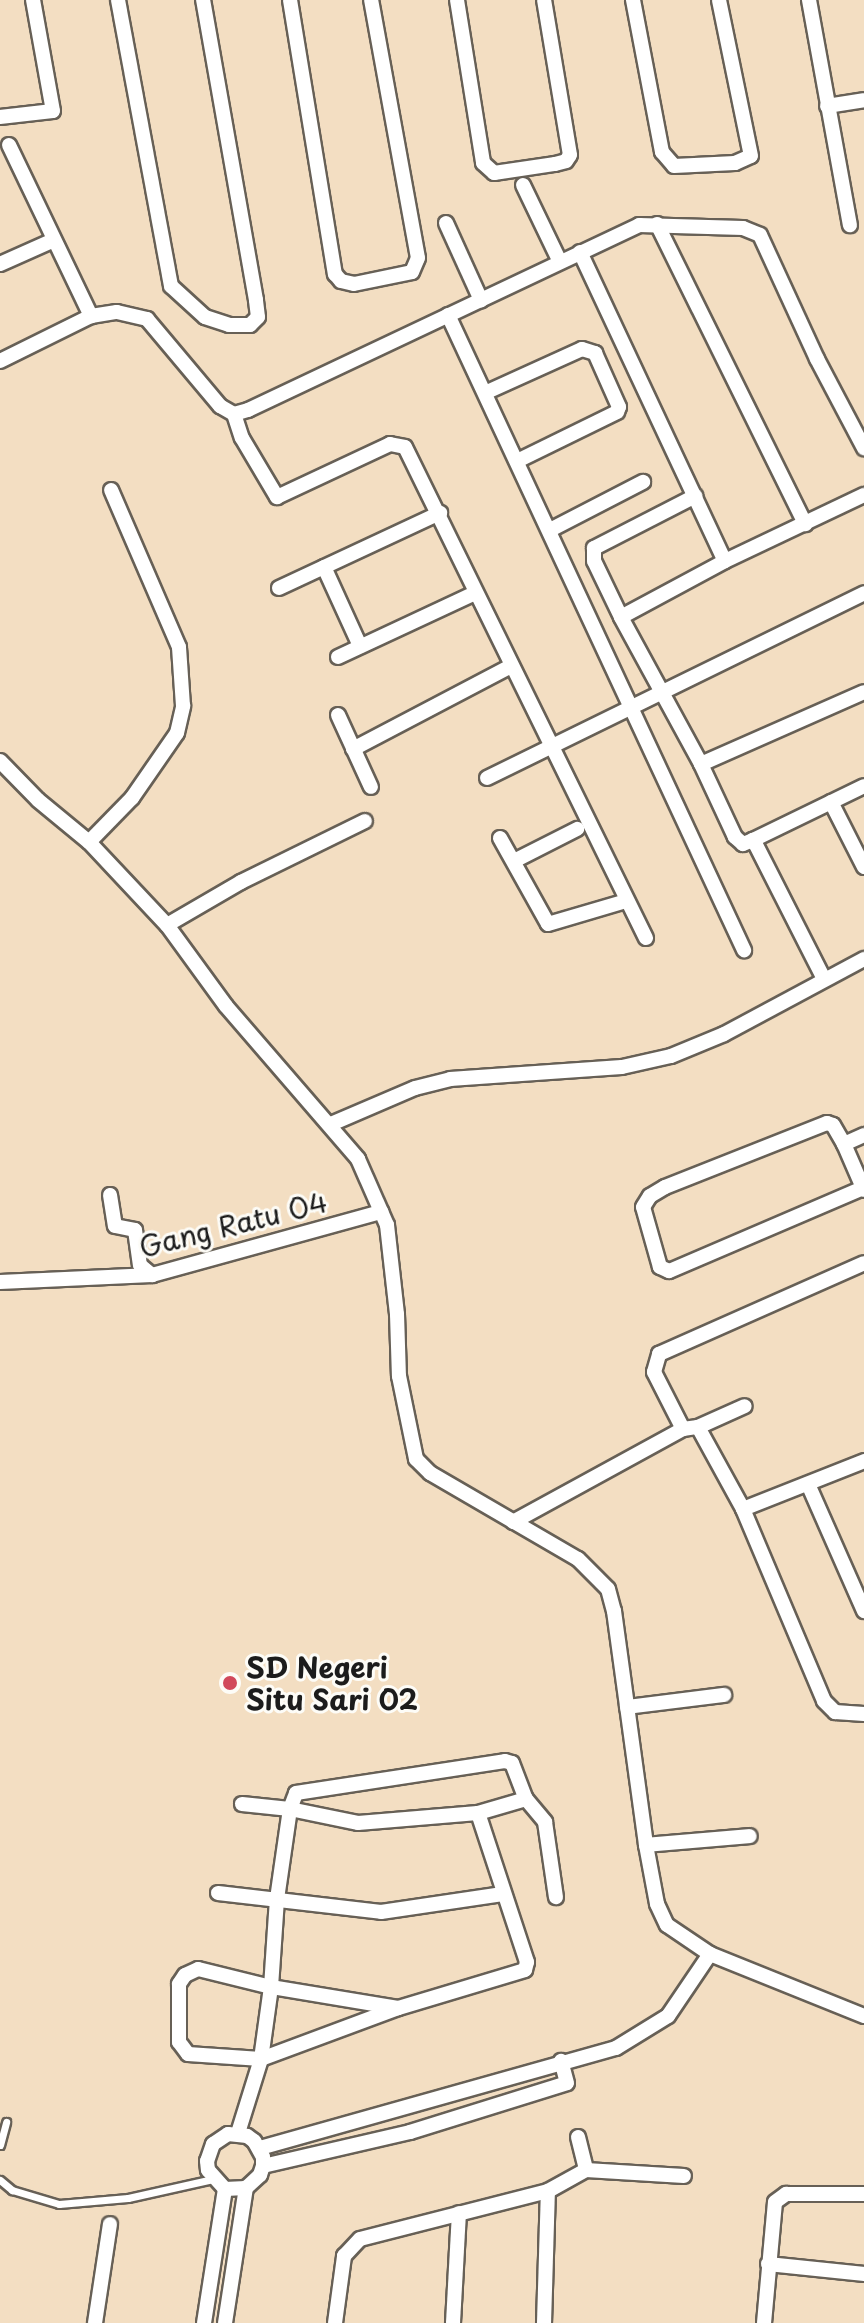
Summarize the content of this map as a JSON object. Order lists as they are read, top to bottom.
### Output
{
  "streets": {
    "street": ["Gang Ratu 04"]
  },
  "places": ["SD Negeri Situ Sari 02"]
}
